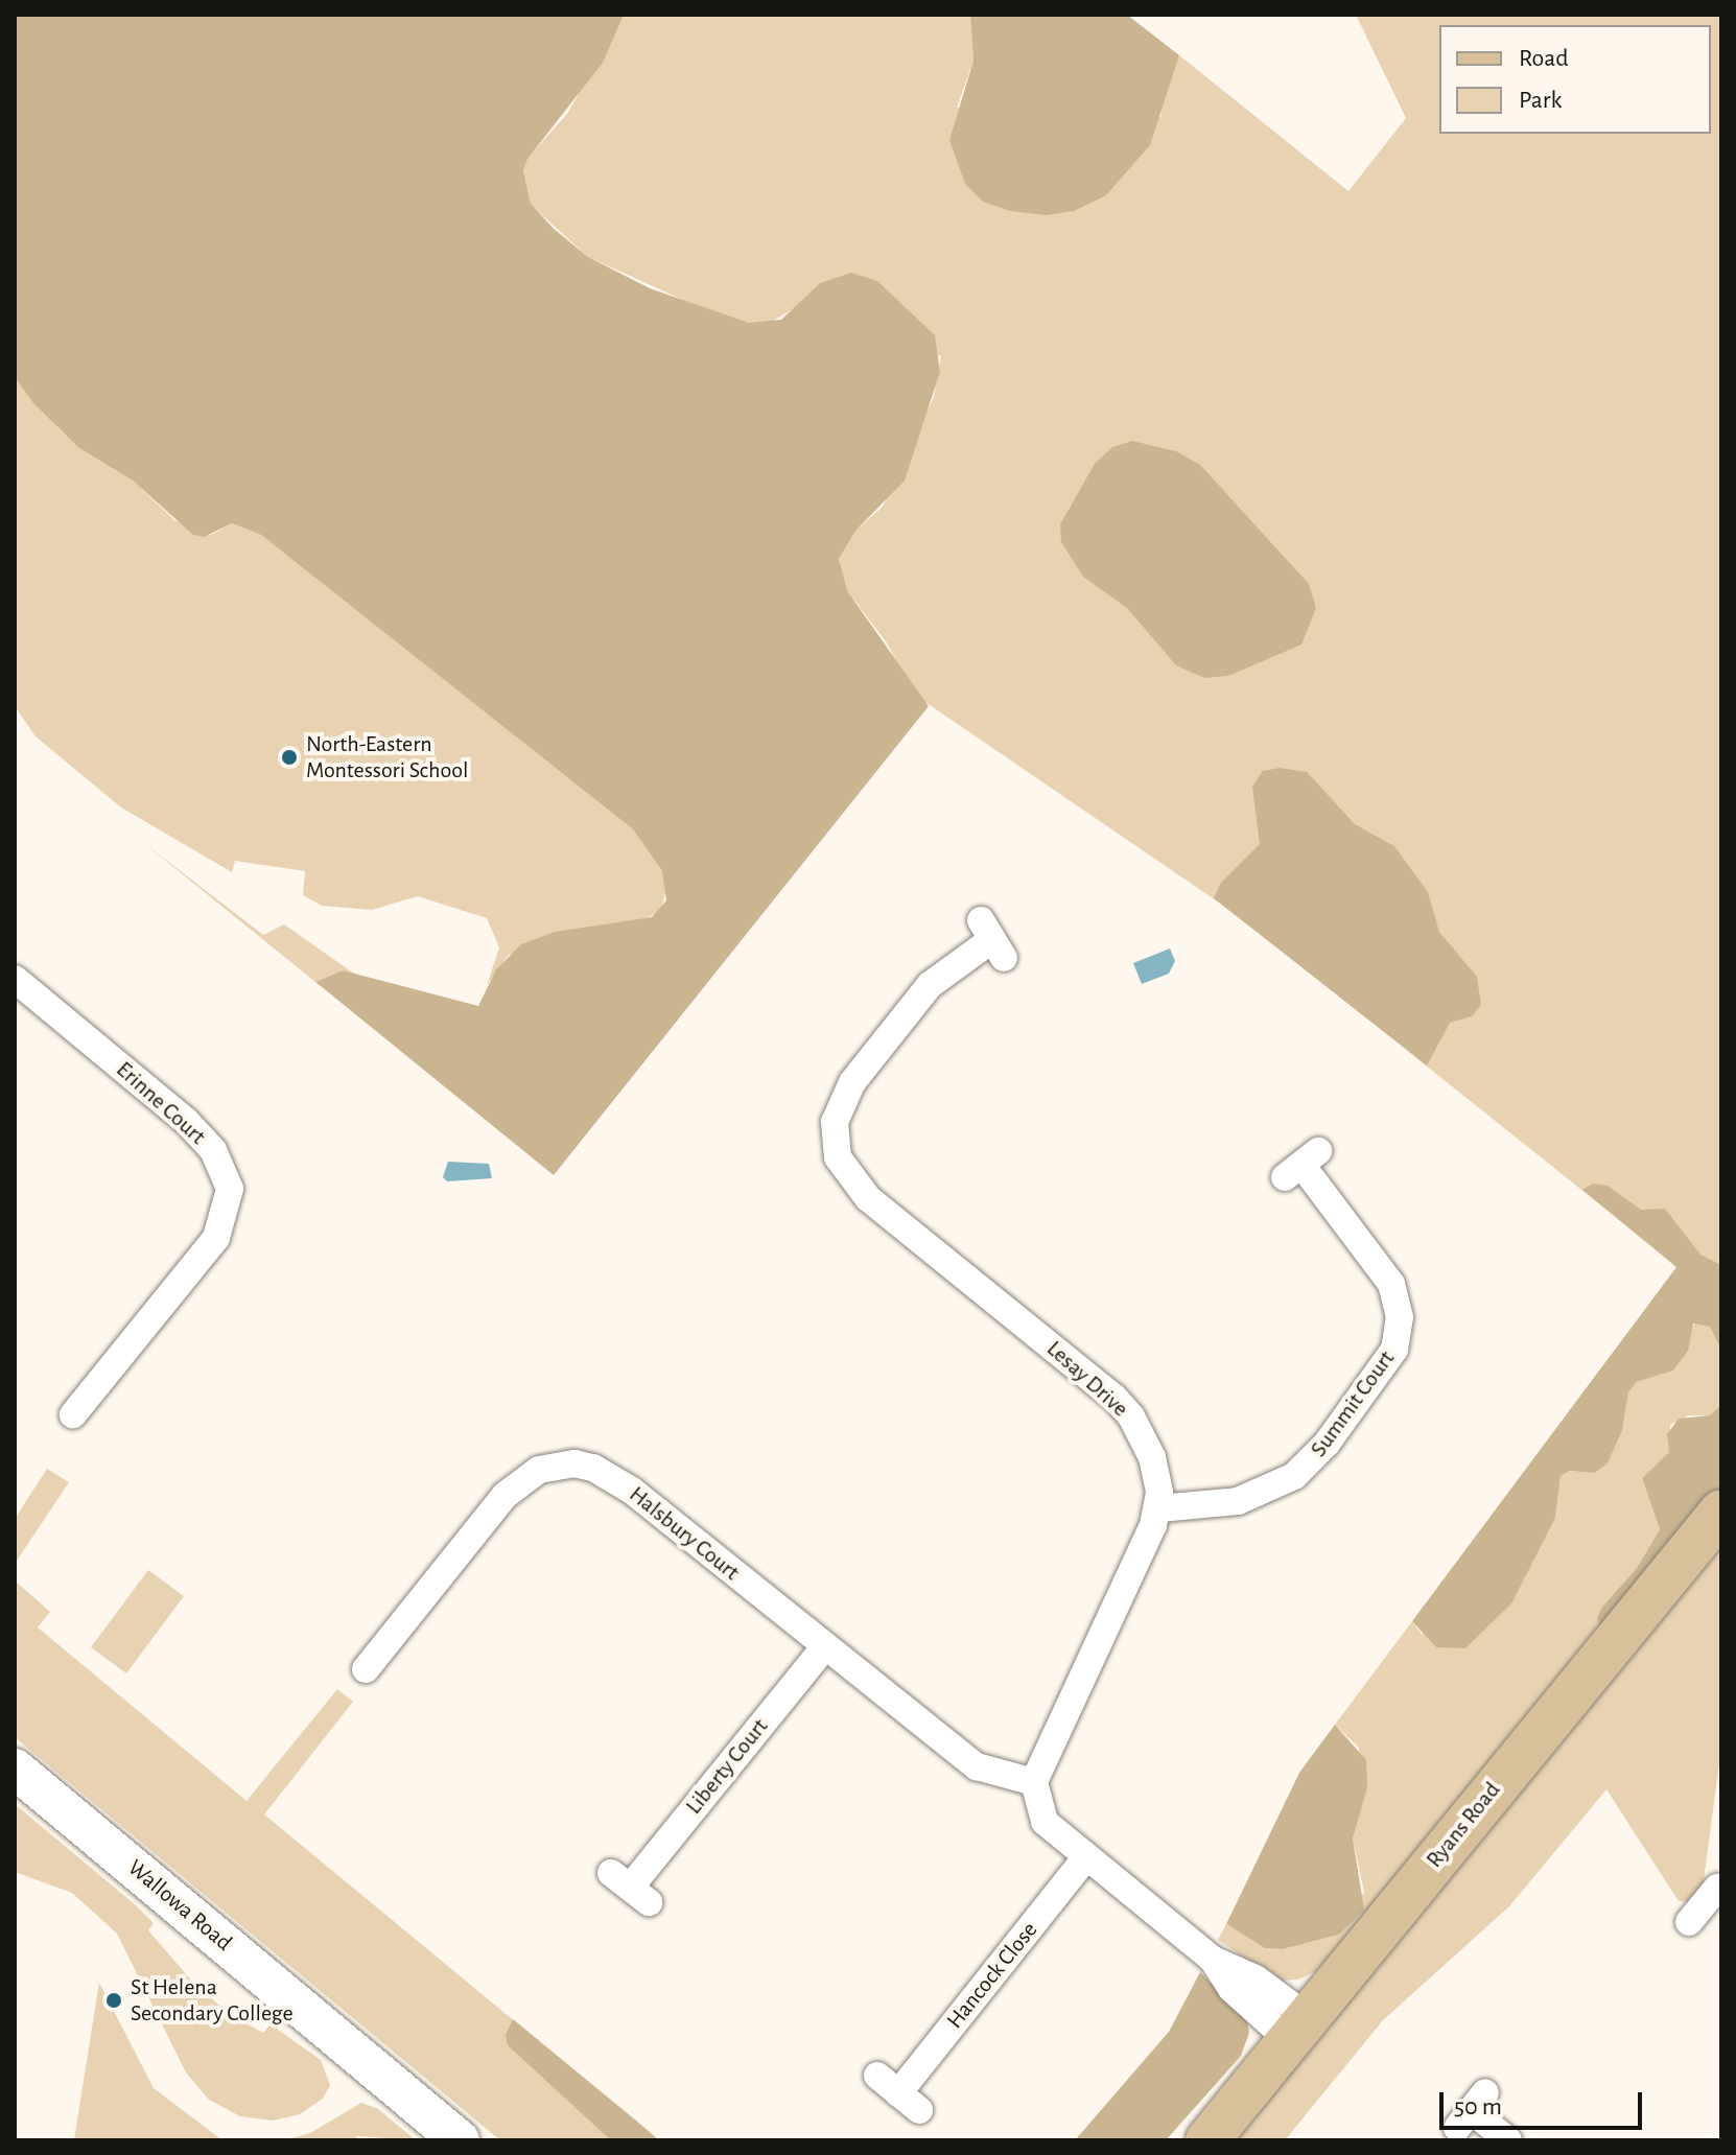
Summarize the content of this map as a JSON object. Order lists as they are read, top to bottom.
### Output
{
  "streets": {
    "main road": ["Ryans Road", "Wallowa Road"],
    "street": [
      "Erinne Court",
      "Lesay Drive",
      "Summit Court",
      "Halsbury Court",
      "Liberty Court",
      "Hancock Close"
    ]
  },
  "crossings": [
    ["Lesay Drive", "Summit Court"],
    ["Halsbury Court", "Liberty Court"]
  ],
  "places": ["North-Eastern Montessori School", "St Helena Secondary College"],
  "legend": ["Road", "Park"],
  "scale_bar": "50 m"
}
